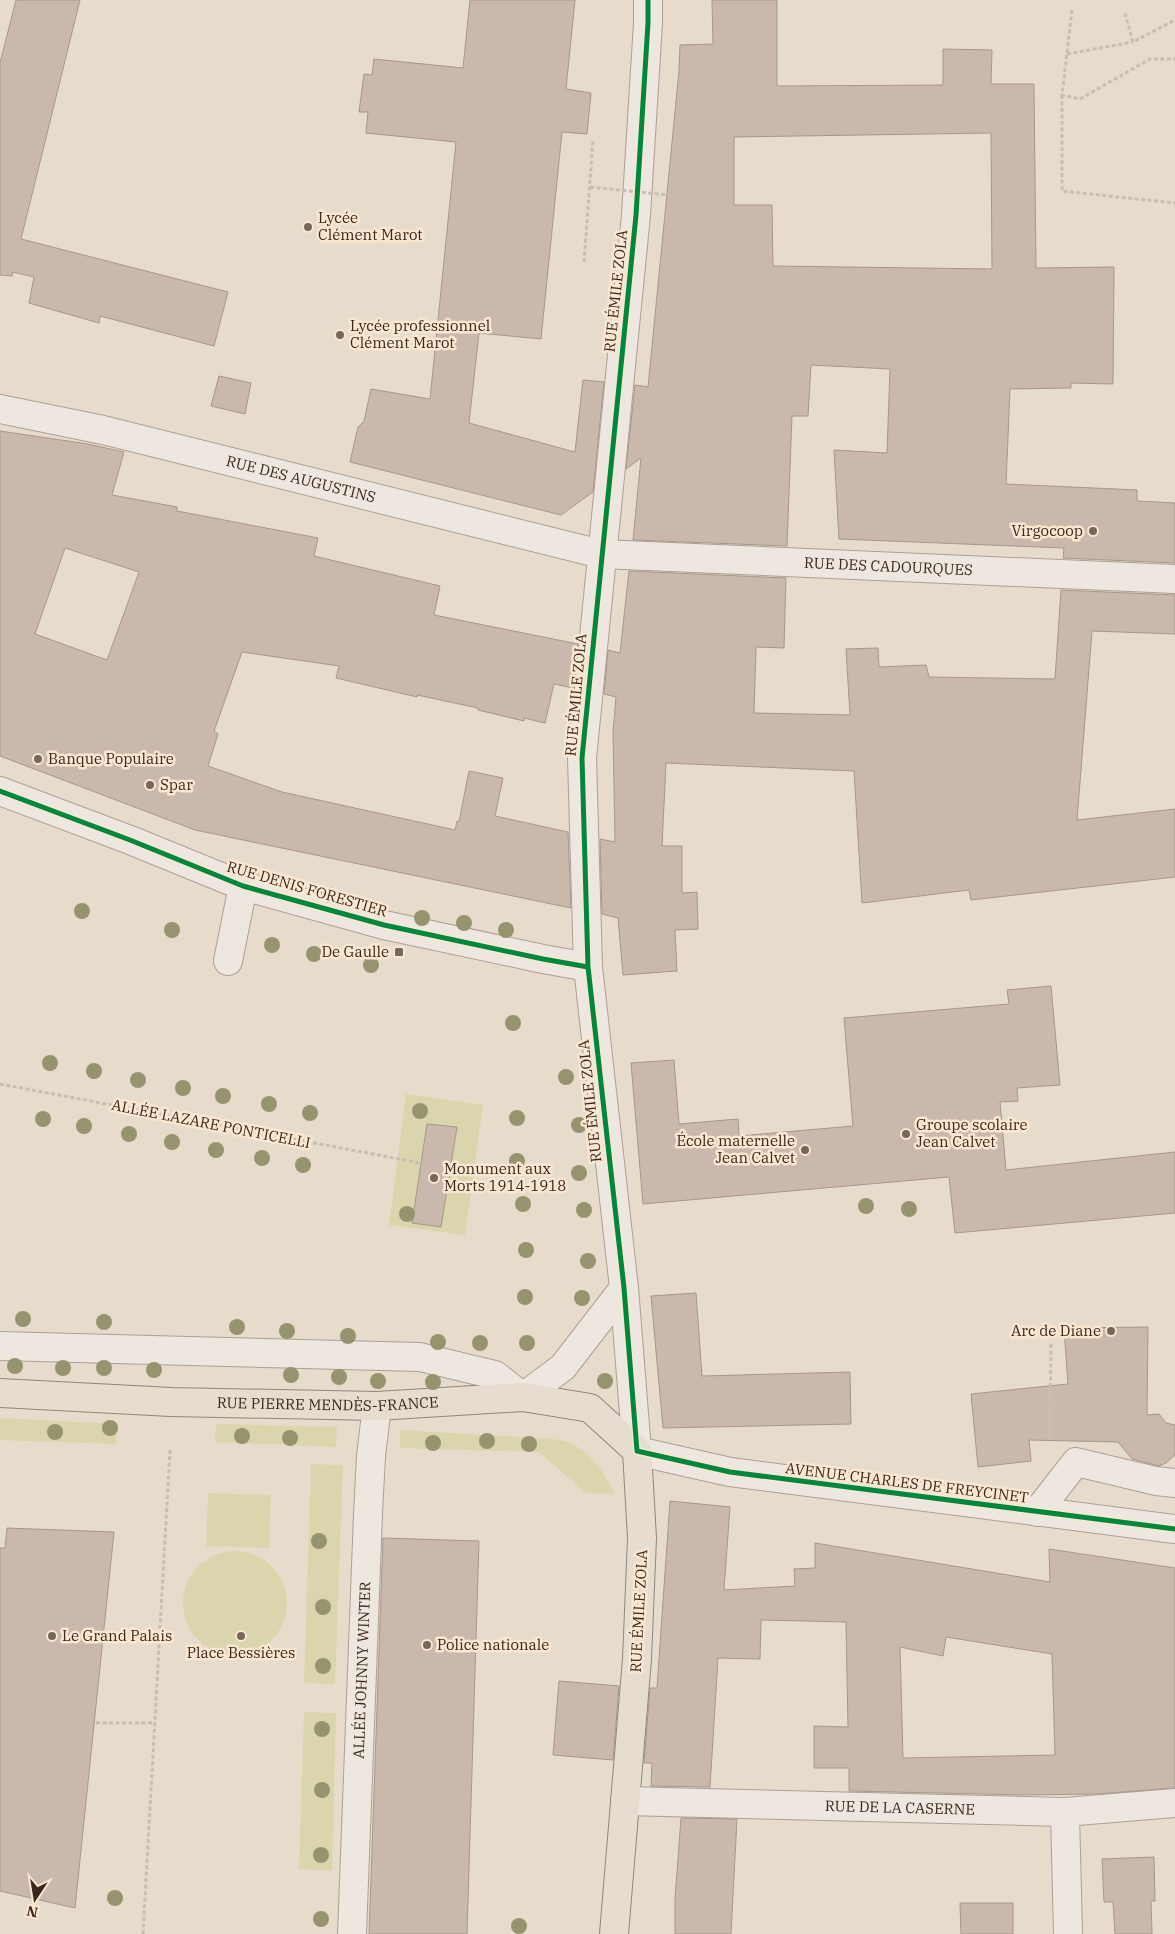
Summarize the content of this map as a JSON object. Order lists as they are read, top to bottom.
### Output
{
  "streets": {
    "main road": ["RUE ÉMILE ZOLA", "RUE PIERRE MENDÈS-FRANCE"],
    "street": [
      "RUE DES AUGUSTINS",
      "RUE DES CADOURQUES",
      "RUE DENIS FORESTIER",
      "AVENUE CHARLES DE FREYCINET",
      "ALLÉE JOHNNY WINTER",
      "RUE DE LA CASERNE"
    ],
    "path": ["ALLÉE LAZARE PONTICELLI"]
  },
  "crossings": [
    ["RUE ÉMILE ZOLA", "RUE DES AUGUSTINS"],
    ["RUE ÉMILE ZOLA", "RUE DES CADOURQUES"],
    ["RUE ÉMILE ZOLA", "RUE DENIS FORESTIER"],
    ["RUE ÉMILE ZOLA", "RUE PIERRE MENDÈS-FRANCE"],
    ["RUE ÉMILE ZOLA", "AVENUE CHARLES DE FREYCINET"],
    ["RUE ÉMILE ZOLA", "RUE DE LA CASERNE"],
    ["RUE DES AUGUSTINS", "RUE DES CADOURQUES"],
    ["RUE PIERRE MENDÈS-FRANCE", "AVENUE CHARLES DE FREYCINET"],
    ["RUE PIERRE MENDÈS-FRANCE", "ALLÉE JOHNNY WINTER"]
  ],
  "places": {
    "other": [
      "Lycée Clément Marot",
      "Lycée professionnel Clément Marot",
      "Virgocoop",
      "Banque Populaire",
      "Spar",
      "Groupe scolaire Jean Calvet",
      "École maternelle Jean Calvet",
      "Monument aux Morts 1914-1918",
      "Arc de Diane",
      "Le Grand Palais",
      "Place Bessières",
      "Police nationale"
    ],
    "transit": ["De Gaulle"]
  },
  "north": "bottom"
}
